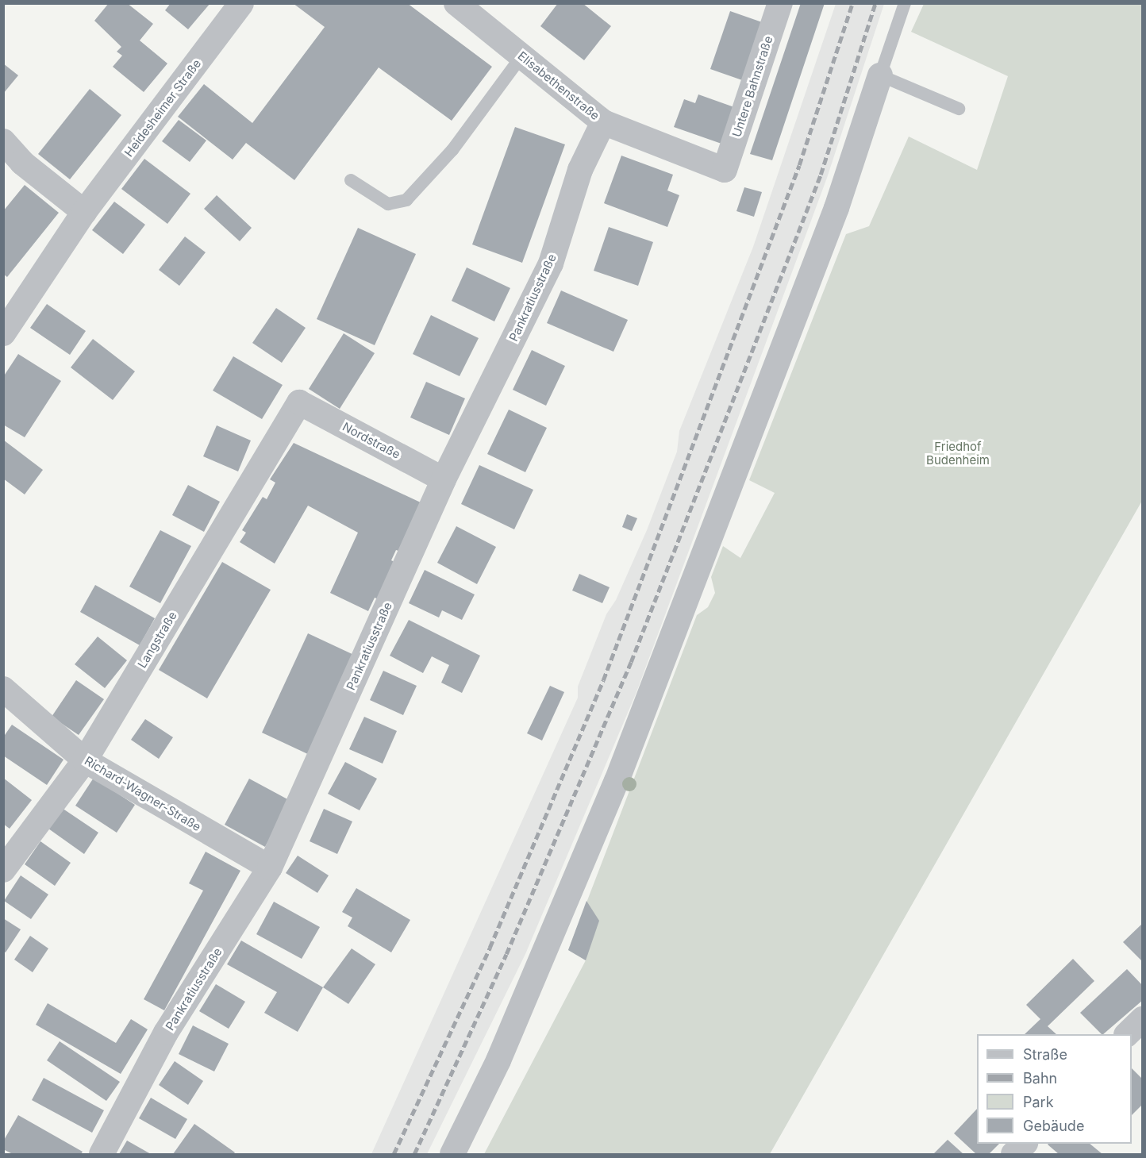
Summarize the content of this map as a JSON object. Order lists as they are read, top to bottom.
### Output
{
  "streets": {
    "street": [
      "Elisabethenstraße",
      "Untere Bahnstraße",
      "Heidesheimer Straße",
      "Pankratiusstraße",
      "Nordstraße",
      "Langstraße",
      "Richard-Wagner-Straße"
    ]
  },
  "crossings": [
    ["Elisabethenstraße", "Untere Bahnstraße"],
    ["Elisabethenstraße", "Pankratiusstraße"],
    ["Pankratiusstraße", "Nordstraße"],
    ["Pankratiusstraße", "Richard-Wagner-Straße"],
    ["Nordstraße", "Langstraße"],
    ["Langstraße", "Richard-Wagner-Straße"]
  ],
  "parks": ["Friedhof Budenheim"],
  "legend": [
    "Straße",
    "Bahn",
    "Park",
    "Gebäude"
  ]
}
